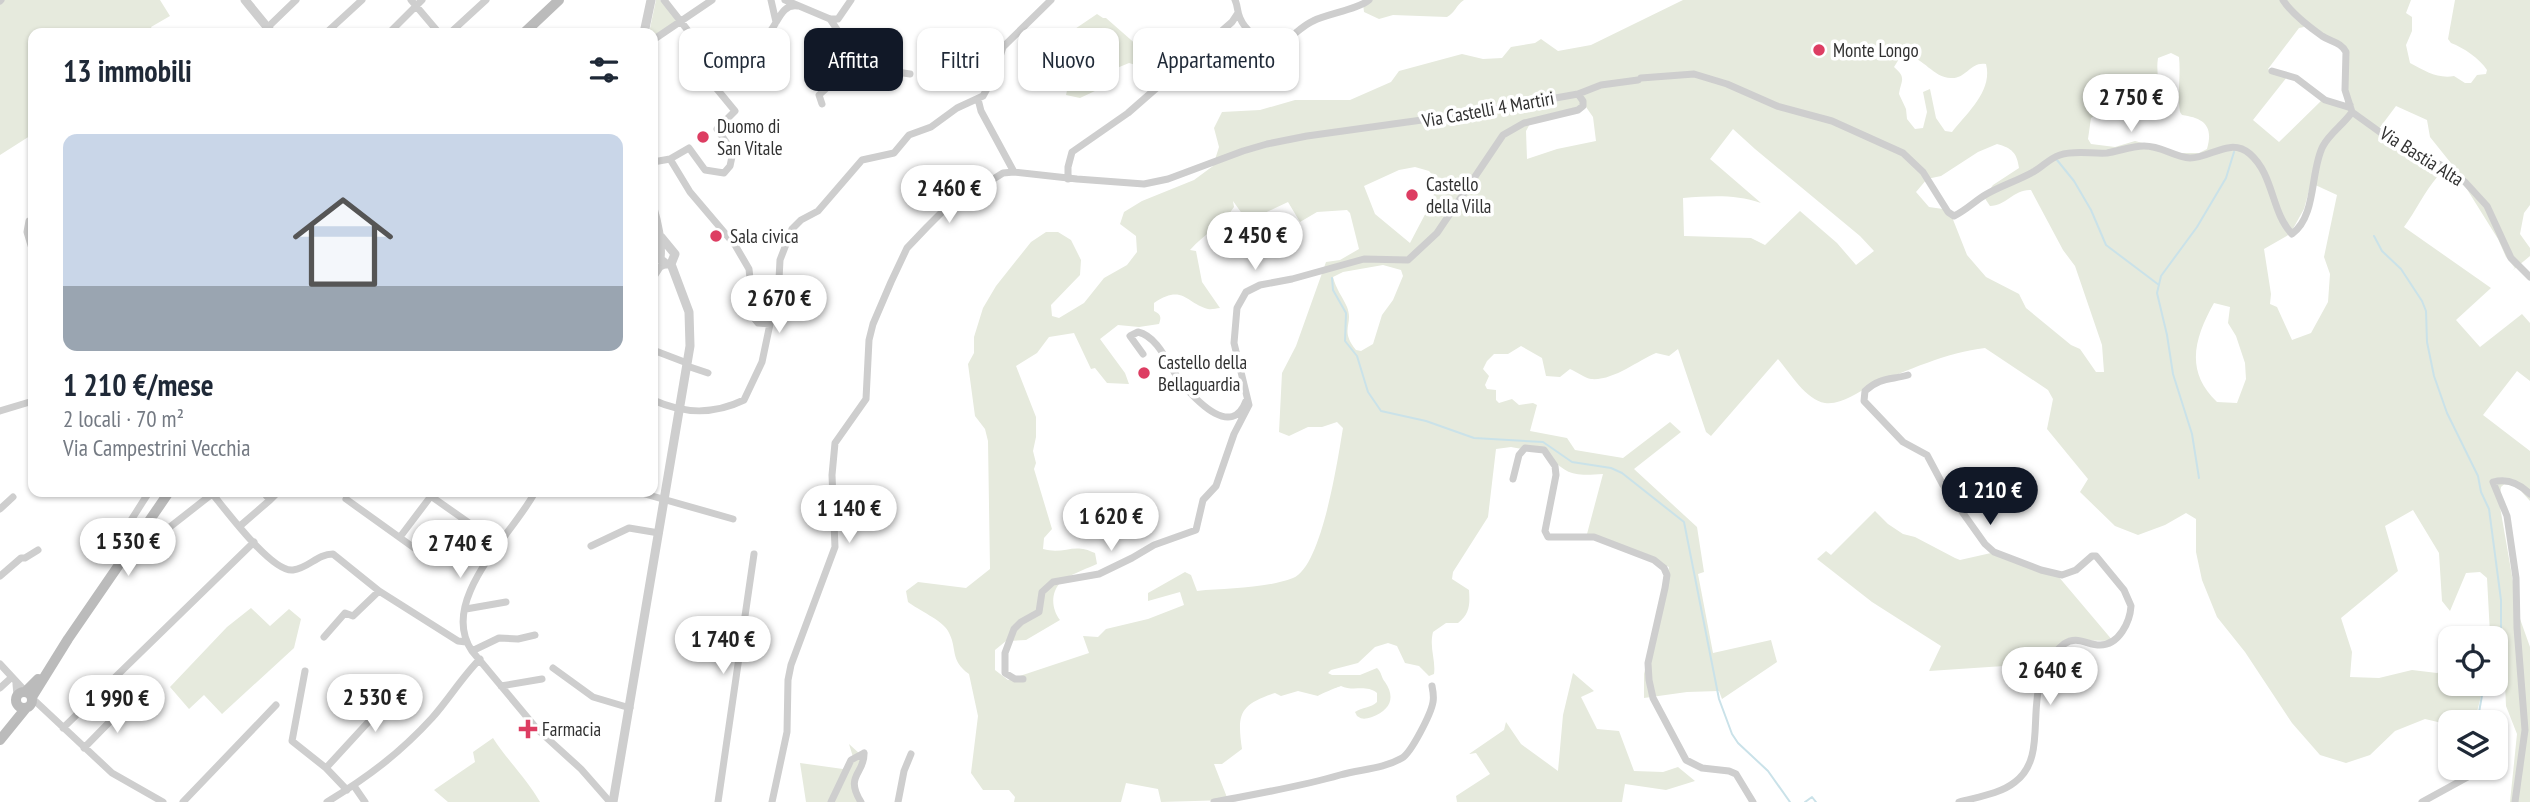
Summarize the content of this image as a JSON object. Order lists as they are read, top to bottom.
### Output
{
  "streets": {
    "street": ["Via Castelli 4 Martiri", "Via Bastia Alta"]
  },
  "places": {
    "other": [
      "Monte Longo",
      "Duomo di San Vitale",
      "Castello della Villa",
      "Sala civica",
      "Castello della Bellaguardia"
    ],
    "health": ["Farmacia"]
  },
  "page": {
    "chip": [
      "Compra",
      "Affitta",
      "Filtri",
      "Nuovo",
      "Appartamento"
    ],
    "heading": "13 immobili",
    "price": [
      "2 750 €",
      "2 460 €",
      "2 450 €",
      "2 670 €",
      "1 210 €",
      "1 140 €",
      "1 620 €",
      "1 530 €",
      "2 740 €",
      "1 740 €",
      "2 640 €",
      "2 530 €",
      "1 990 €"
    ],
    "list": [
      {
        "name": "1 210 €/mese",
        "note": "2 locali · 70 m² · Via Campestrini Vecchia"
      }
    ]
  }
}
